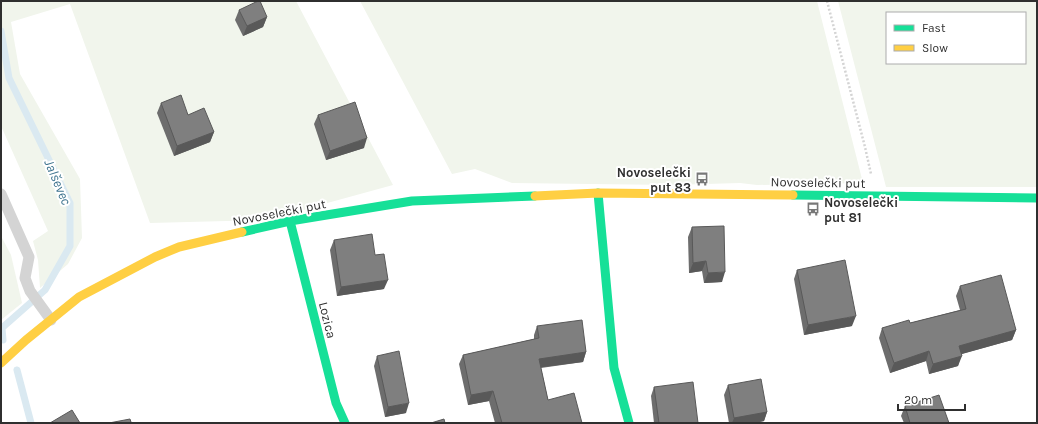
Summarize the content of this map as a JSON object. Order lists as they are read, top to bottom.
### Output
{
  "streets": {
    "street": ["Novoselečki put", "Lozica"]
  },
  "crossings": [
    ["Novoselečki put", "Lozica"]
  ],
  "water": ["Jalševec"],
  "places": {
    "bus stop": ["Novoselečki put 83", "Novoselečki put 81"]
  },
  "legend": ["Fast", "Slow"],
  "scale_bar": "20 m"
}
